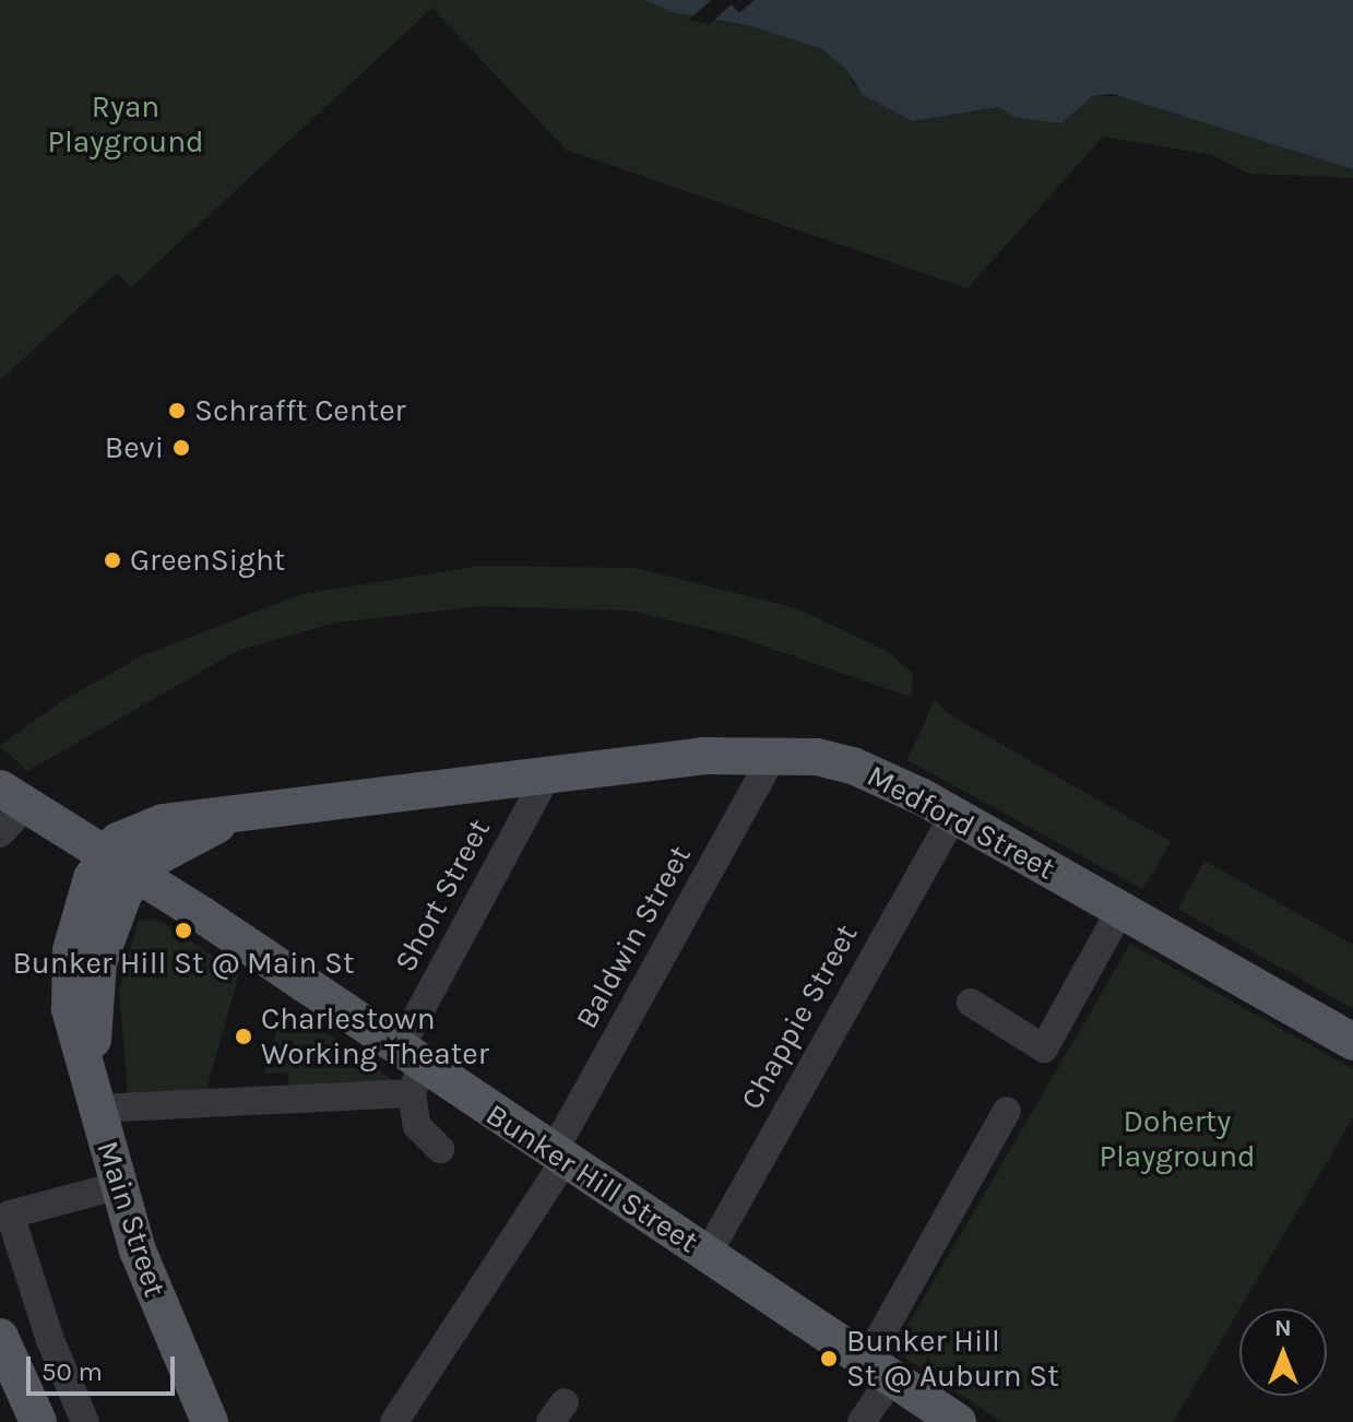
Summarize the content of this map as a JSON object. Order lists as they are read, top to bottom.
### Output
{
  "streets": {
    "main road": ["Medford Street", "Bunker Hill Street", "Main Street"],
    "street": ["Short Street", "Baldwin Street", "Chappie Street"]
  },
  "crossings": [
    ["Medford Street", "Short Street"],
    ["Medford Street", "Baldwin Street"],
    ["Medford Street", "Chappie Street"],
    ["Medford Street", "Bunker Hill Street"],
    ["Medford Street", "Main Street"],
    ["Short Street", "Bunker Hill Street"],
    ["Baldwin Street", "Bunker Hill Street"],
    ["Chappie Street", "Bunker Hill Street"],
    ["Bunker Hill Street", "Main Street"]
  ],
  "parks": ["Ryan Playground", "Doherty Playground"],
  "places": [
    "Schrafft Center",
    "Bevi",
    "GreenSight",
    "Bunker Hill St @ Main St",
    "Charlestown Working Theater",
    "Bunker Hill St @ Auburn St"
  ],
  "scale_bar": "50 m",
  "north": "top"
}
